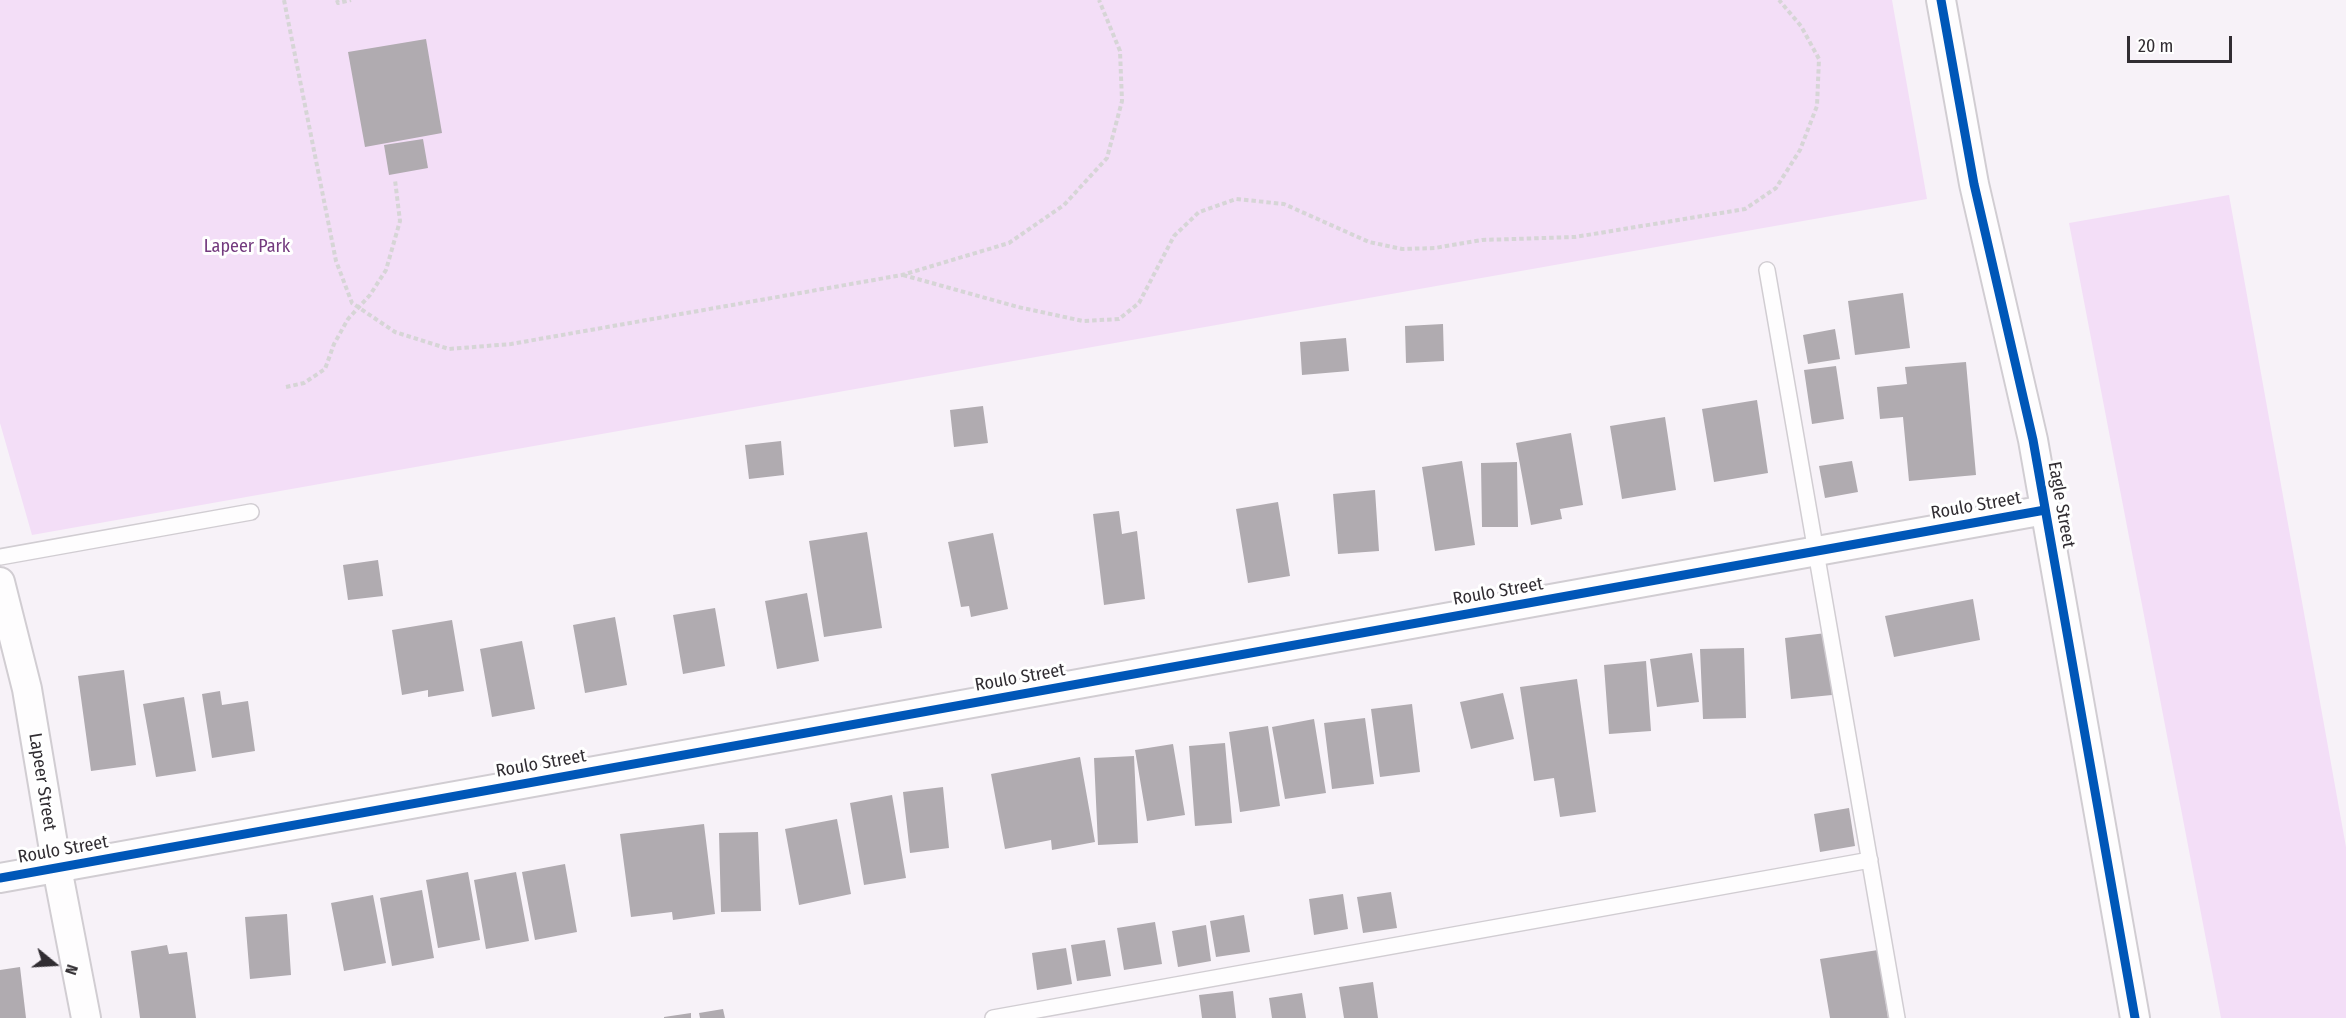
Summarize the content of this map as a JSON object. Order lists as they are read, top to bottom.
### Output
{
  "streets": {
    "street": ["Eagle Street", "Roulo Street", "Lapeer Street"]
  },
  "crossings": [
    ["Eagle Street", "Roulo Street"],
    ["Roulo Street", "Lapeer Street"]
  ],
  "parks": ["Lapeer Park"],
  "scale_bar": "20 m",
  "north": "right"
}
